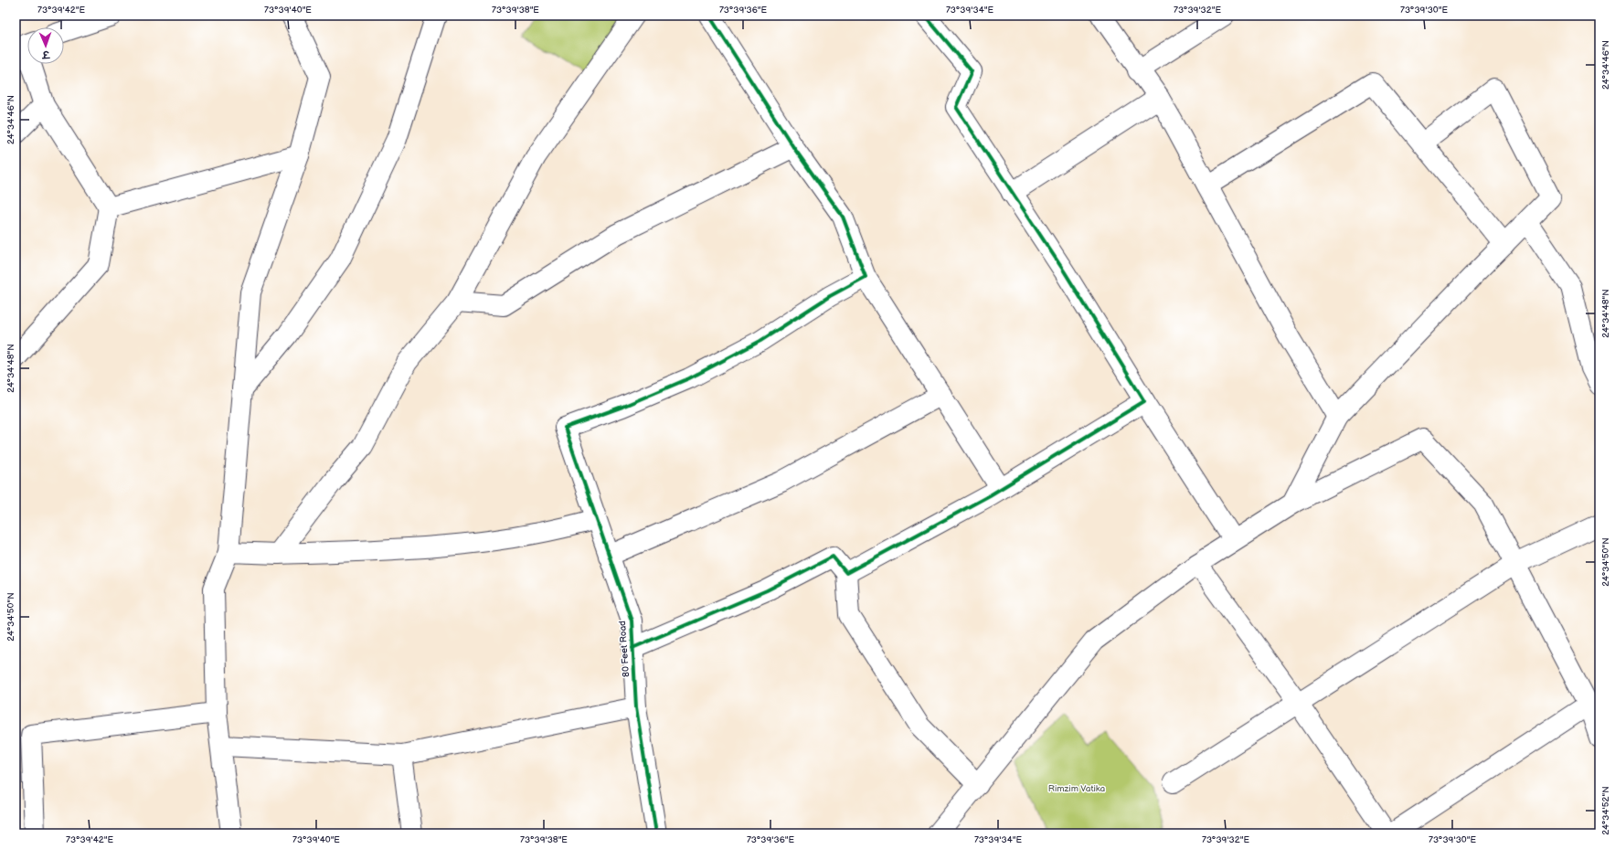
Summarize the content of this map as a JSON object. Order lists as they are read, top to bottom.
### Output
{
  "streets": {
    "street": ["80 Feet Road"]
  },
  "parks": ["Rimzim Vatika"],
  "north": "bottom",
  "coordinates": [
    "73°39'42\"E",
    "73°39'40\"E",
    "73°39'38\"E",
    "73°39'36\"E",
    "73°39'34\"E",
    "73°39'32\"E",
    "73°39'30\"E",
    "24°34'46\"N",
    "24°34'48\"N",
    "24°34'50\"N",
    "24°34'52\"N"
  ]
}
